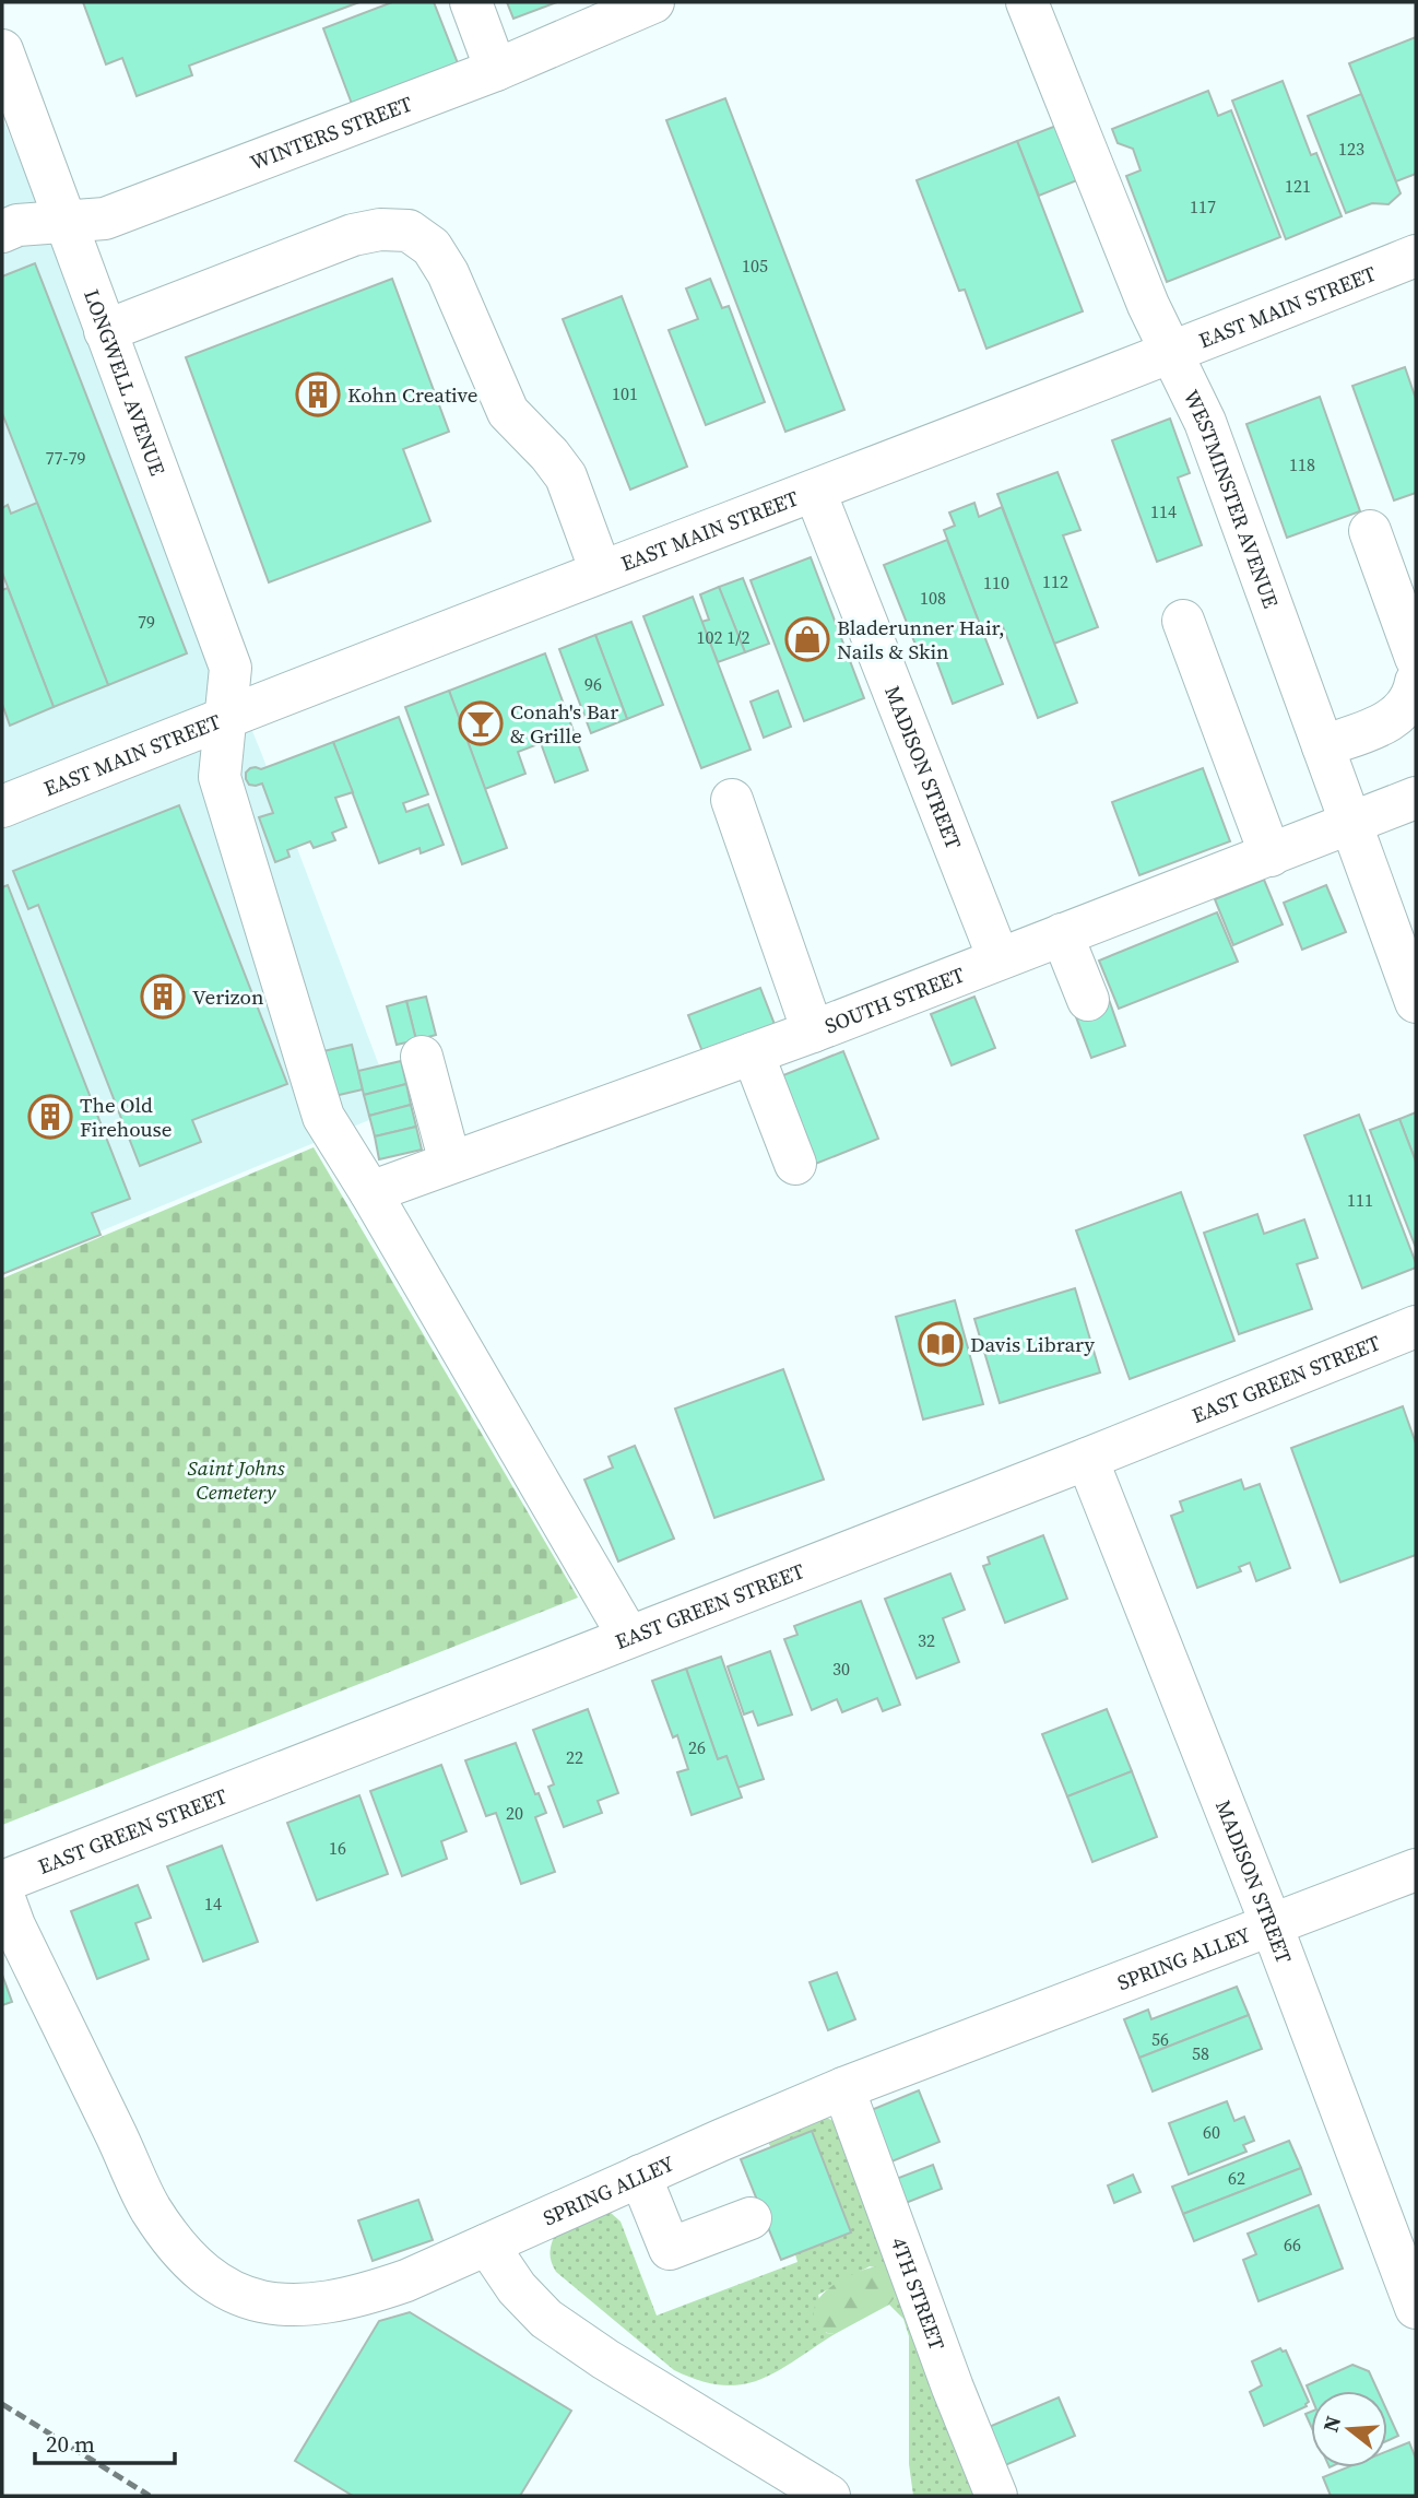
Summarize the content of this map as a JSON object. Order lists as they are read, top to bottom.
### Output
{
  "streets": {
    "street": [
      "WINTERS STREET",
      "EAST MAIN STREET",
      "LONGWELL AVENUE",
      "WESTMINSTER AVENUE",
      "MADISON STREET",
      "SOUTH STREET",
      "EAST GREEN STREET",
      "SPRING ALLEY",
      "4TH STREET"
    ]
  },
  "crossings": [
    ["WINTERS STREET", "LONGWELL AVENUE"],
    ["EAST MAIN STREET", "LONGWELL AVENUE"],
    ["EAST MAIN STREET", "WESTMINSTER AVENUE"],
    ["EAST MAIN STREET", "MADISON STREET"],
    ["LONGWELL AVENUE", "SOUTH STREET"],
    ["LONGWELL AVENUE", "EAST GREEN STREET"],
    ["WESTMINSTER AVENUE", "SOUTH STREET"],
    ["MADISON STREET", "SOUTH STREET"],
    ["MADISON STREET", "EAST GREEN STREET"],
    ["MADISON STREET", "SPRING ALLEY"],
    ["SPRING ALLEY", "4TH STREET"]
  ],
  "parks": ["Saint Johns Cemetery"],
  "places": {
    "building": ["Kohn Creative", "Verizon", "The Old Firehouse"],
    "shop": ["Bladerunner Hair, Nails & Skin"],
    "bar": ["Conah's Bar & Grille"],
    "library": ["Davis Library"]
  },
  "house_numbers": [
    "123",
    "121",
    "117",
    "105",
    "101",
    "77-79",
    "118",
    "114",
    "112",
    "110",
    "108",
    "79",
    "102 1/2",
    "96",
    "111",
    "32",
    "30",
    "26",
    "22",
    "20",
    "16",
    "14",
    "56",
    "58",
    "60",
    "62",
    "66"
  ],
  "scale_bar": "20 m",
  "north": "left"
}
